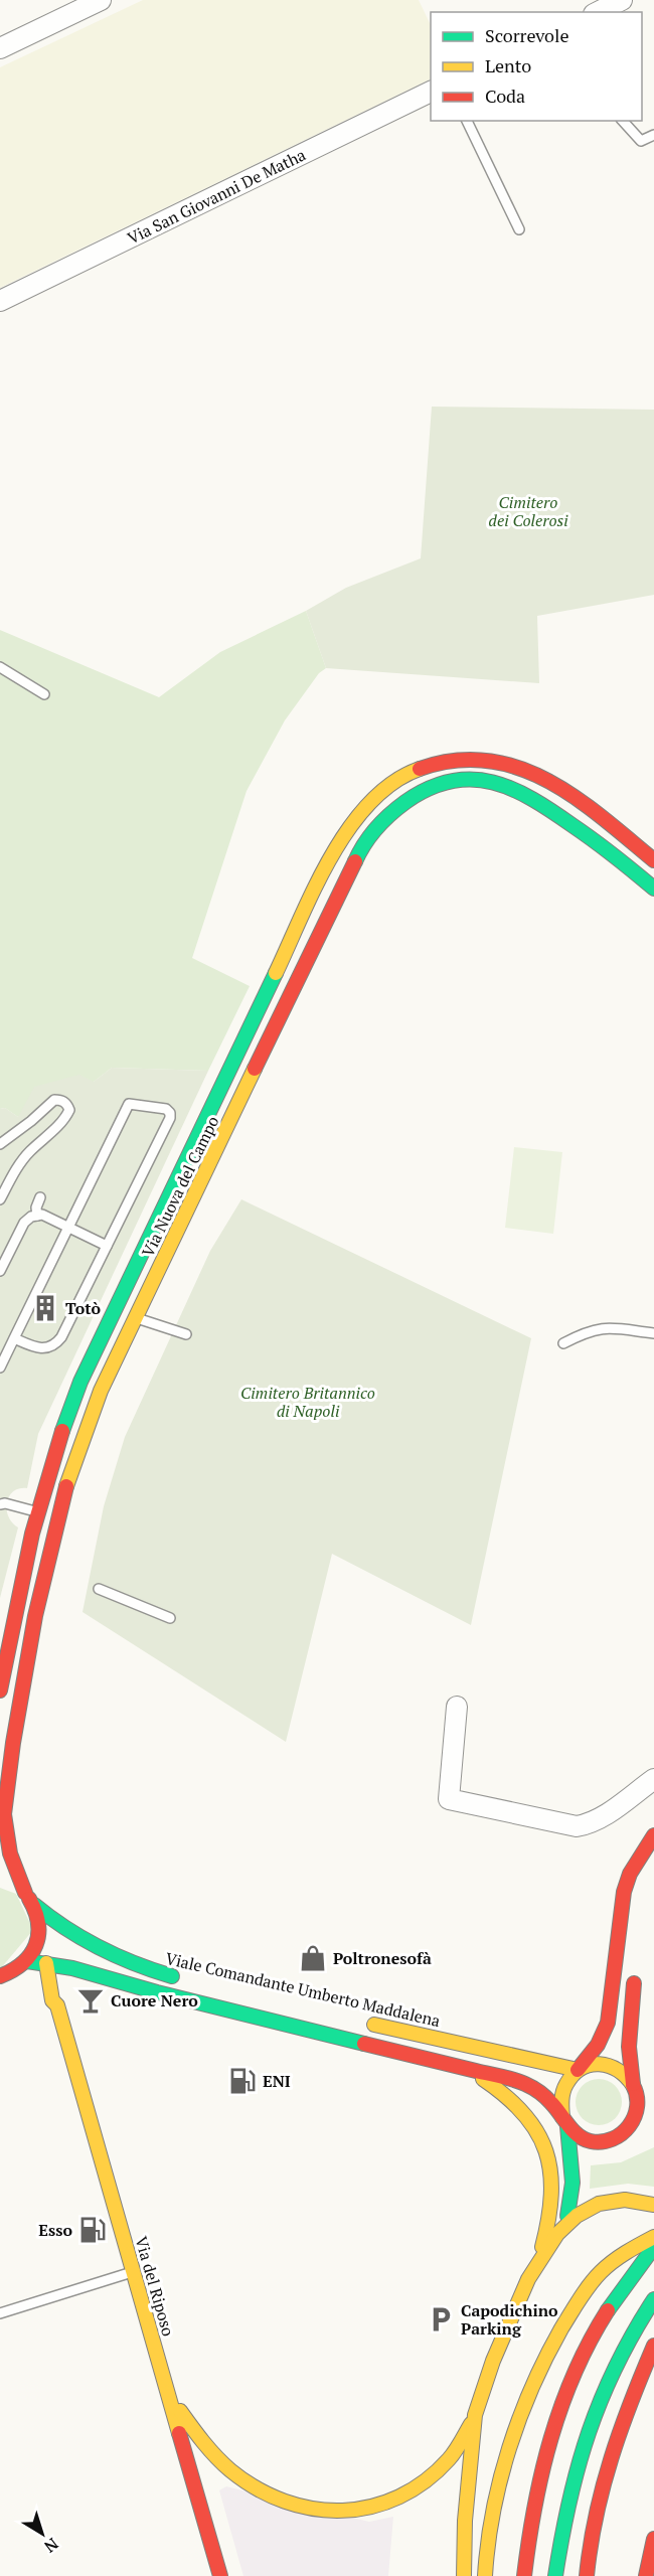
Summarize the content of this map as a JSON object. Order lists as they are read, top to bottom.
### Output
{
  "streets": {
    "main road": ["Via Nuova del Campo", "Viale Comandante Umberto Maddalena", "Via del Riposo"],
    "street": ["Via San Giovanni De Matha"]
  },
  "parks": ["Cimitero dei Colerosi", "Cimitero Britannico di Napoli"],
  "places": {
    "building": ["Totò"],
    "shop": ["Poltronesofà"],
    "bar": ["Cuore Nero"],
    "fuel station": ["ENI", "Esso"],
    "parking": ["Capodichino Parking"]
  },
  "legend": ["Scorrevole", "Lento", "Coda"],
  "north": "bottom right"
}
